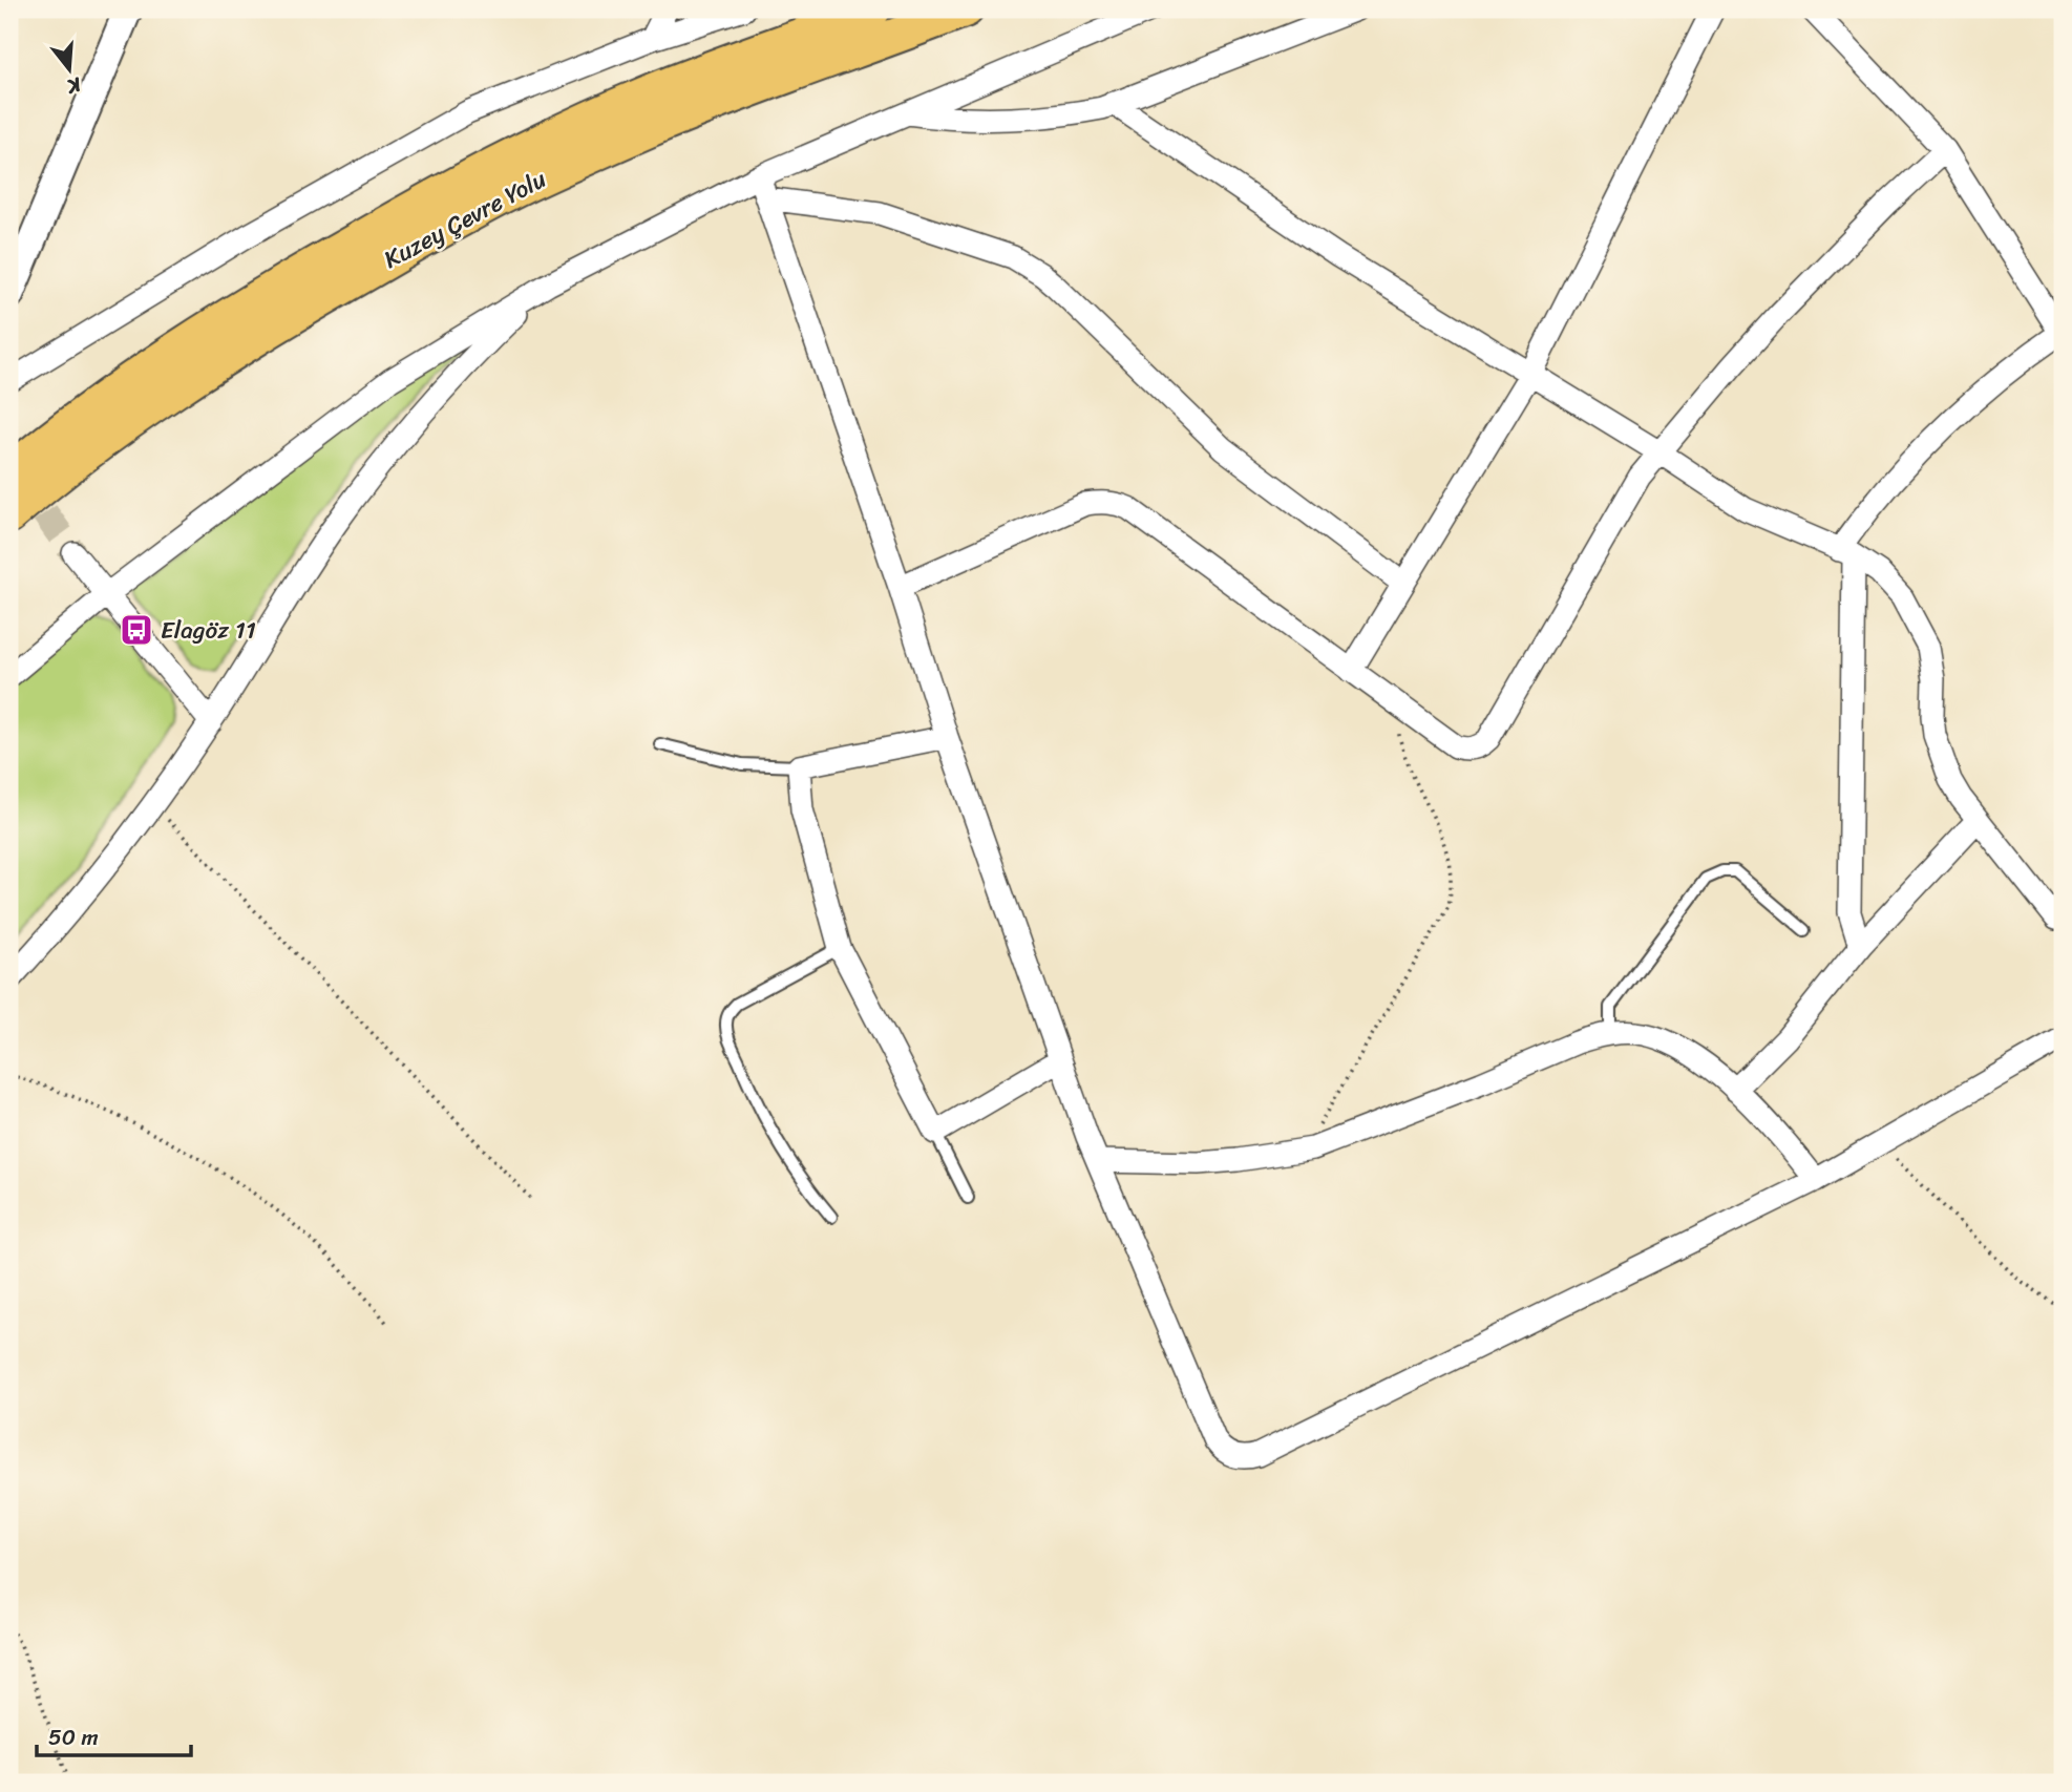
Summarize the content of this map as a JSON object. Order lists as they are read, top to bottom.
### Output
{
  "streets": {
    "highway": ["Kuzey Çevre Yolu"]
  },
  "places": {
    "bus stop": ["Elagöz 11"]
  },
  "scale_bar": "50 m",
  "north": "bottom"
}
